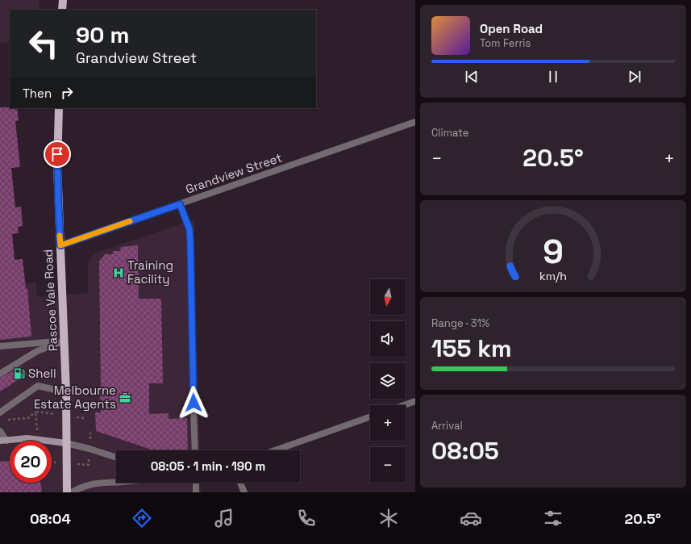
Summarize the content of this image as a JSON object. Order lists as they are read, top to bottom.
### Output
{
  "streets": {
    "main road": ["Pascoe Vale Road"],
    "street": ["Grandview Street"]
  },
  "crossings": [
    ["Grandview Street", "Pascoe Vale Road"]
  ],
  "places": {
    "hospital": ["Training Facility"],
    "fuel station": ["Shell"],
    "office": ["Melbourne Estate Agents"]
  },
  "north": "bottom",
  "page": {
    "turn": ["90 m", "Grandview Street"],
    "song": ["Open Road", "Tom Ferris"],
    "then": "Then",
    "tile": [
      "Climate",
      ["Range · 31%", "155 km"],
      ["Arrival", "08:05"]
    ],
    "heat": ["−", "20.5°", "+"],
    "map_buttons": ["+", "−"],
    "limit": "20",
    "trip": "08:05 · 1 min · 190 m",
    "tabs": ["08:04", "20.5°"],
    "gauge": ["9", "km/h"]
  }
}
